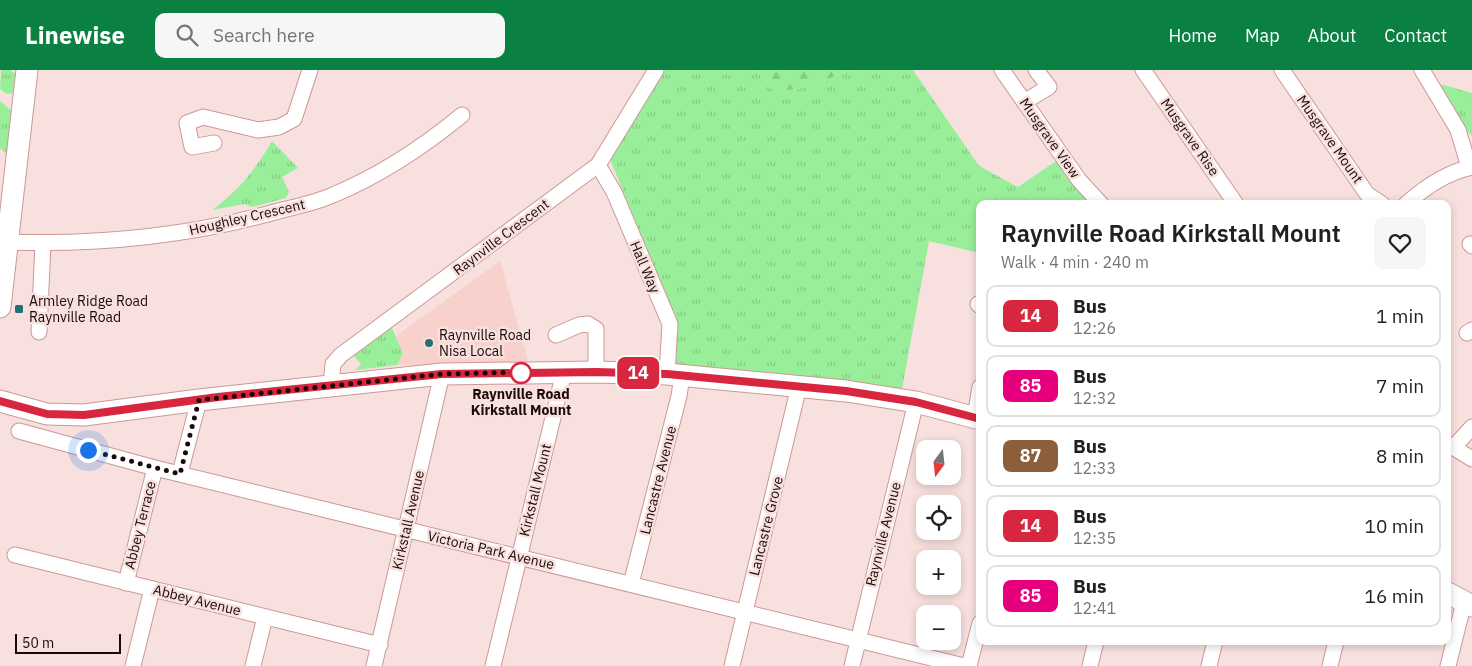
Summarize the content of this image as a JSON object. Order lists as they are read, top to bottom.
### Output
{
  "streets": {
    "street": [
      "Musgrave Rise",
      "Musgrave View",
      "Musgrave Mount",
      "Houghley Crescent",
      "Raynville Crescent",
      "Hall Way",
      "Lancastre Avenue",
      "Kirkstall Mount",
      "Kirkstall Avenue",
      "Abbey Terrace",
      "Lancastre Grove",
      "Raynville Avenue",
      "Victoria Park Avenue",
      "Abbey Avenue"
    ]
  },
  "crossings": [
    ["Raynville Crescent", "Hall Way"],
    ["Hall Way", "Lancastre Avenue"],
    ["Lancastre Avenue", "Victoria Park Avenue"],
    ["Kirkstall Mount", "Victoria Park Avenue"],
    ["Kirkstall Avenue", "Victoria Park Avenue"],
    ["Kirkstall Avenue", "Abbey Avenue"],
    ["Abbey Terrace", "Victoria Park Avenue"],
    ["Abbey Terrace", "Abbey Avenue"],
    ["Lancastre Grove", "Victoria Park Avenue"],
    ["Raynville Avenue", "Victoria Park Avenue"]
  ],
  "places": {
    "transit": ["Armley Ridge Road Raynville Road"],
    "other": ["Raynville Road Nisa Local", "Raynville Road Kirkstall Mount"]
  },
  "lines": ["bus line 14"],
  "scale_bar": "50 m",
  "north": "bottom",
  "page": {
    "header": "Linewise",
    "search": "Search here",
    "nav": [
      "Home",
      "Map",
      "About",
      "Contact"
    ],
    "on_map": "14",
    "heading": ["Raynville Road Kirkstall Mount", "Walk · 4 min · 240 m"],
    "list": [
      {
        "mark": "14",
        "name": "Bus",
        "note": "12:26",
        "value": "1 min"
      },
      {
        "mark": "85",
        "name": "Bus",
        "note": "12:32",
        "value": "7 min"
      },
      {
        "mark": "87",
        "name": "Bus",
        "note": "12:33",
        "value": "8 min"
      },
      {
        "mark": "14",
        "name": "Bus",
        "note": "12:35",
        "value": "10 min"
      },
      {
        "mark": "85",
        "name": "Bus",
        "note": "12:41",
        "value": "16 min"
      }
    ],
    "map_buttons": ["+", "−"],
    "scale": "50 m"
  }
}
